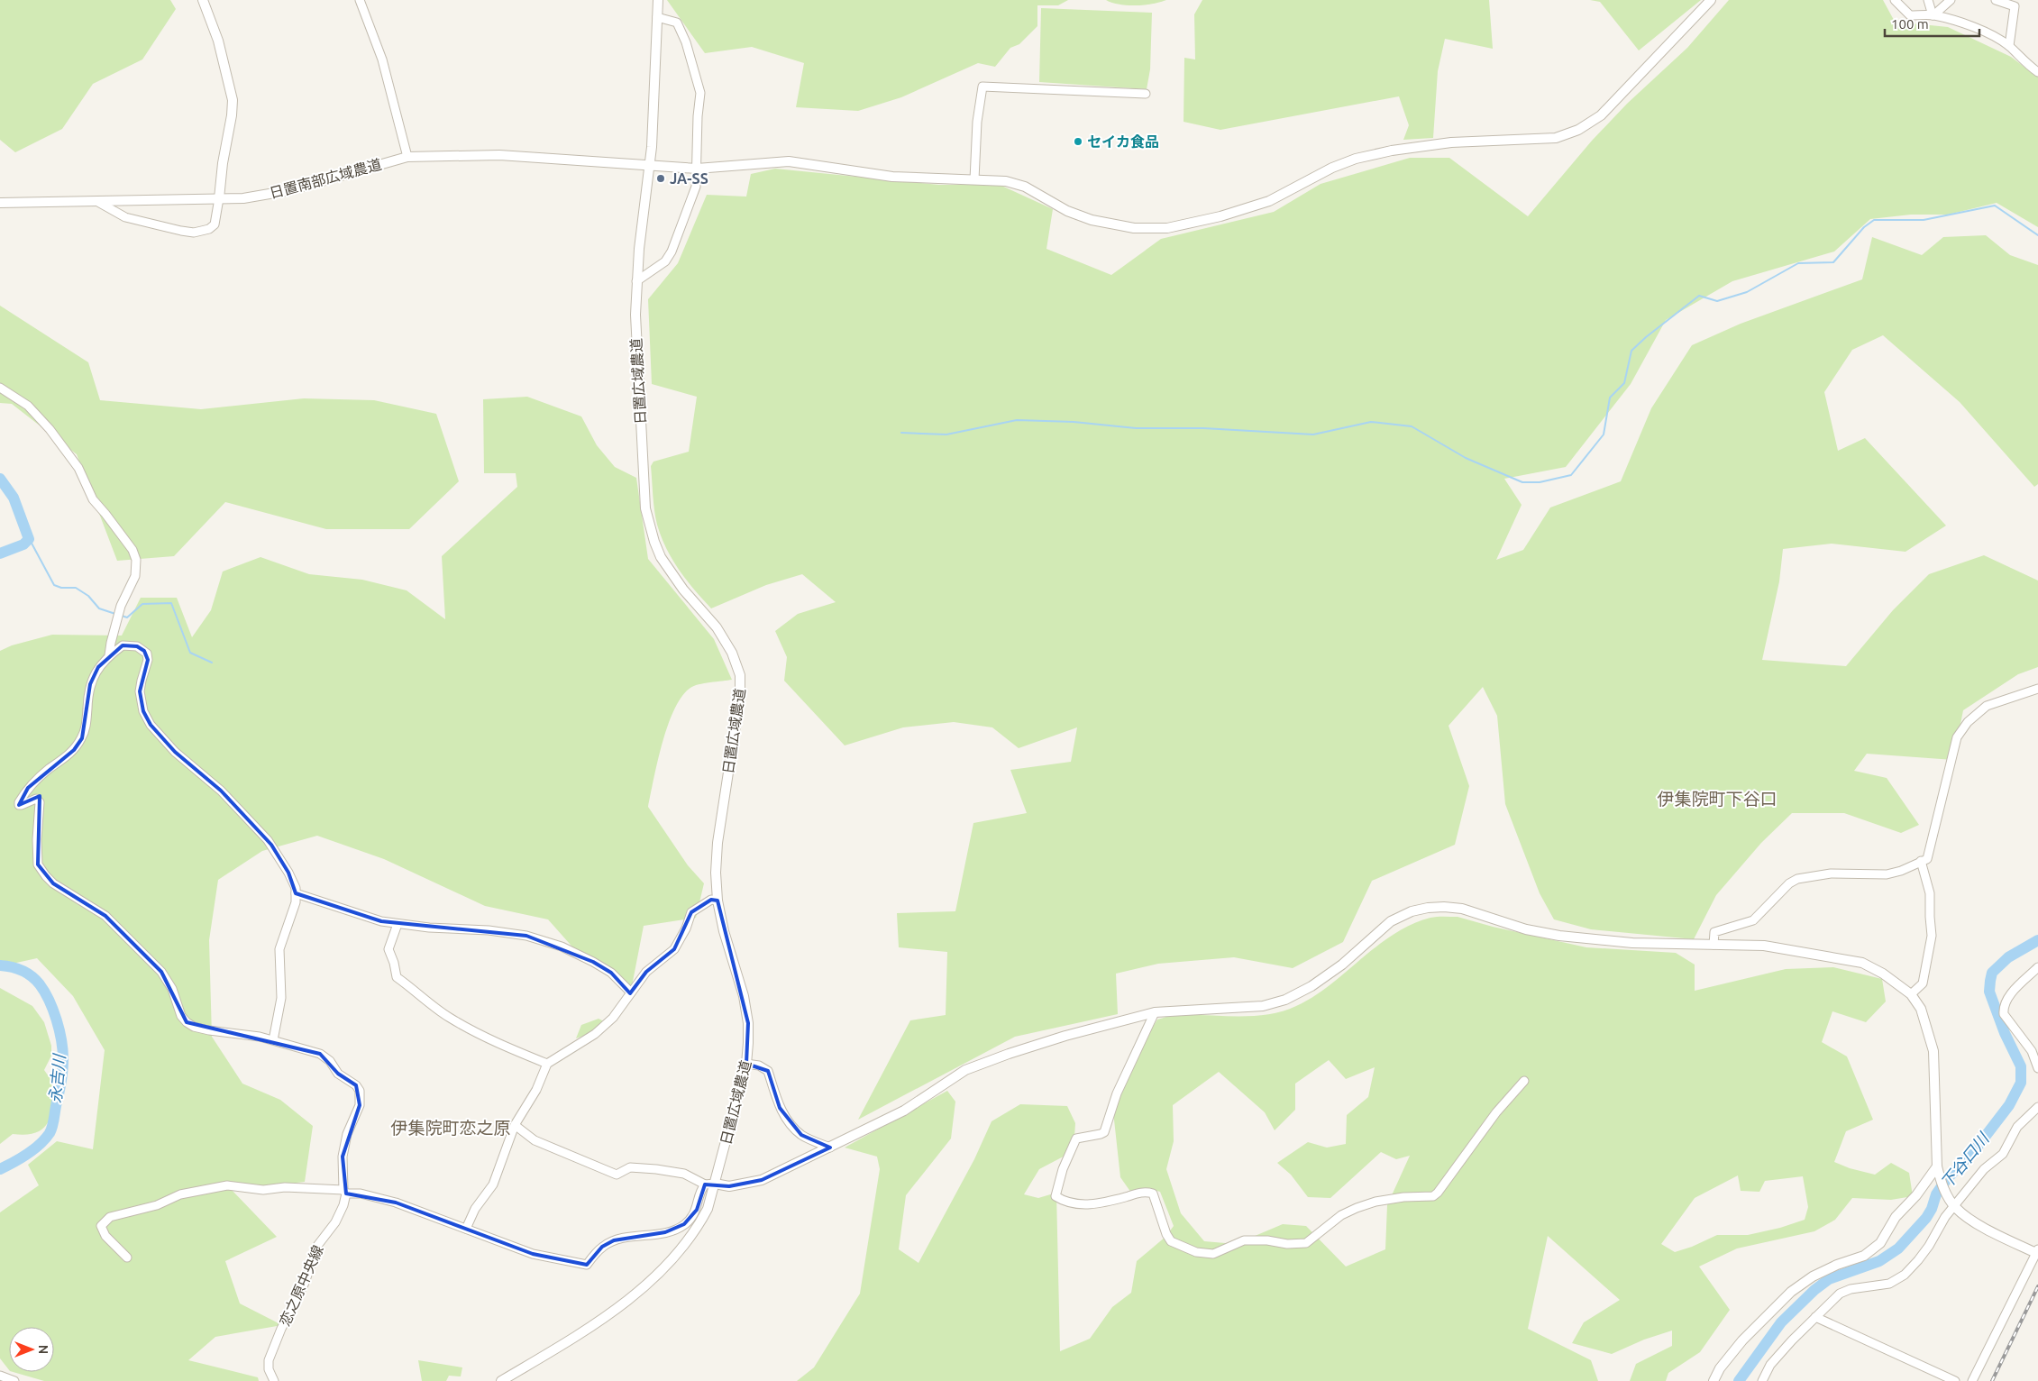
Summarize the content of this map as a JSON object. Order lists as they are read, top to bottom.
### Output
{
  "streets": {
    "street": ["日置南部広域農道", "日置広域農道", "恋之原中央線"]
  },
  "crossings": [
    ["日置南部広域農道", "日置広域農道"]
  ],
  "districts": ["伊集院町下谷口", "伊集院町恋之原"],
  "water": ["永吉川", "下谷口川"],
  "places": ["セイカ食品", "JA-SS"],
  "scale_bar": "100 m",
  "north": "right"
}
